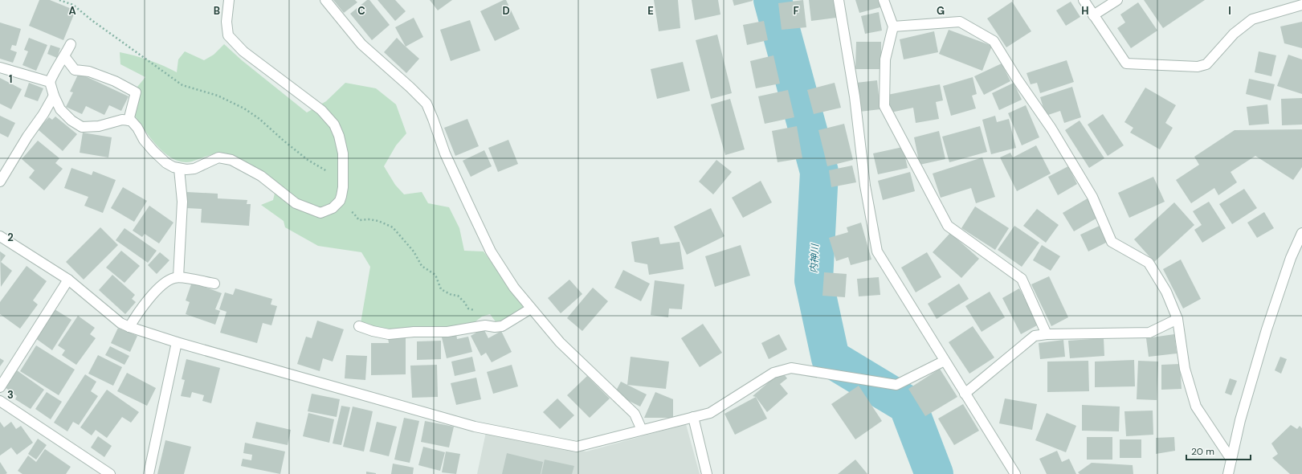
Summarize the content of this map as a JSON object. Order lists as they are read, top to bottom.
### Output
{
  "water": ["内神川"],
  "scale_bar": "20 m",
  "grid": {
    "columns": [
      "A",
      "B",
      "C",
      "D",
      "E",
      "F",
      "G",
      "H",
      "I"
    ],
    "rows": ["1", "2", "3"]
  }
}
